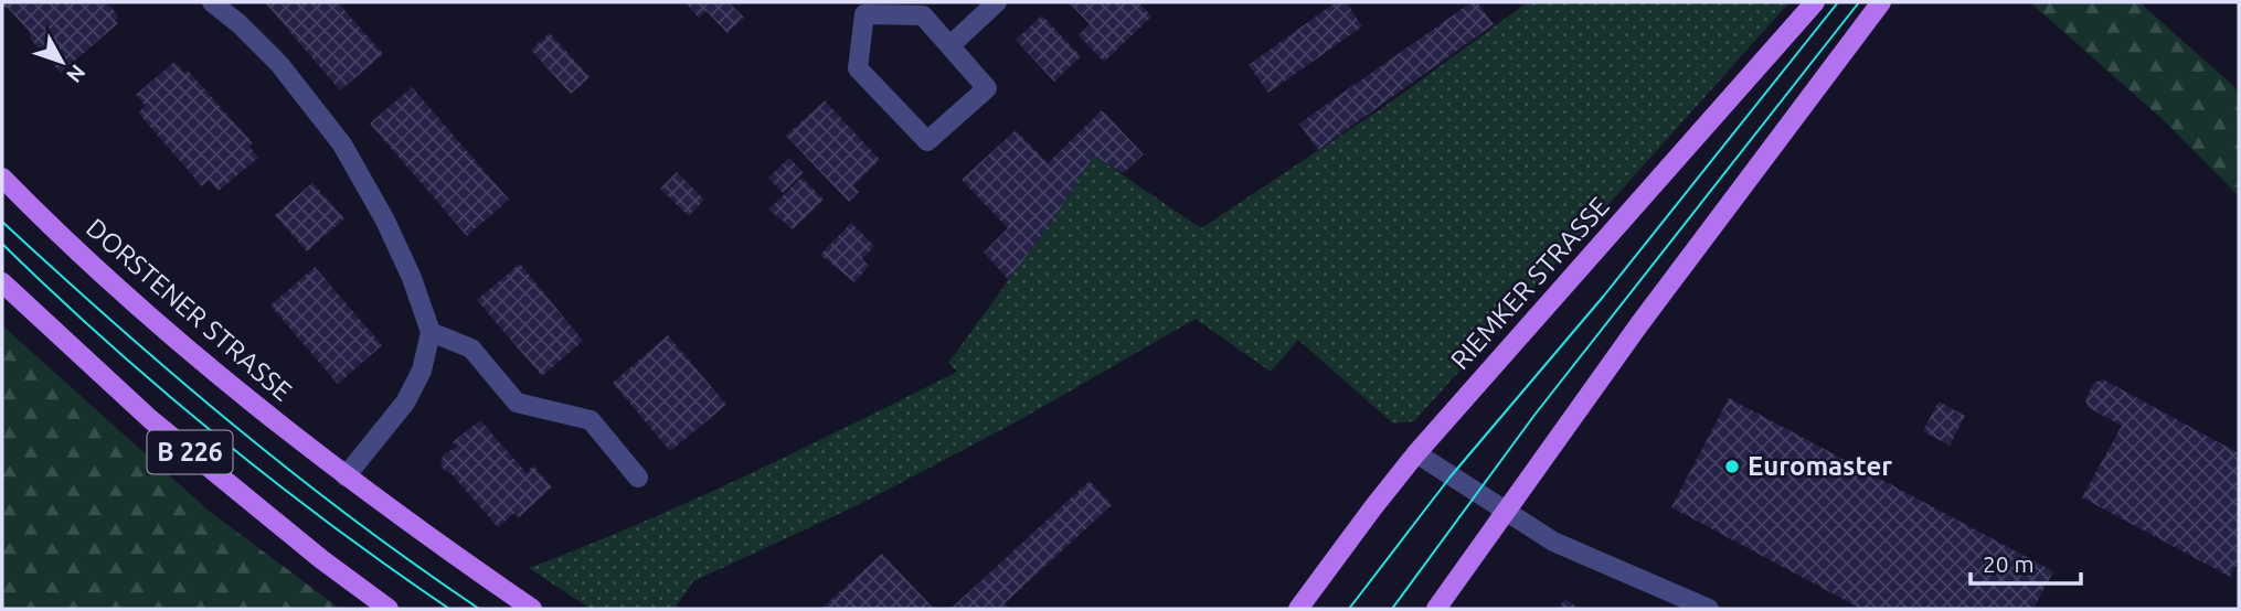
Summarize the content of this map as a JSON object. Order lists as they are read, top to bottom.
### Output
{
  "streets": {
    "main road": ["RIEMKER STRASSE", "DORSTENER STRASSE", "B 226"]
  },
  "places": ["Euromaster"],
  "scale_bar": "20 m",
  "north": "bottom right"
}
